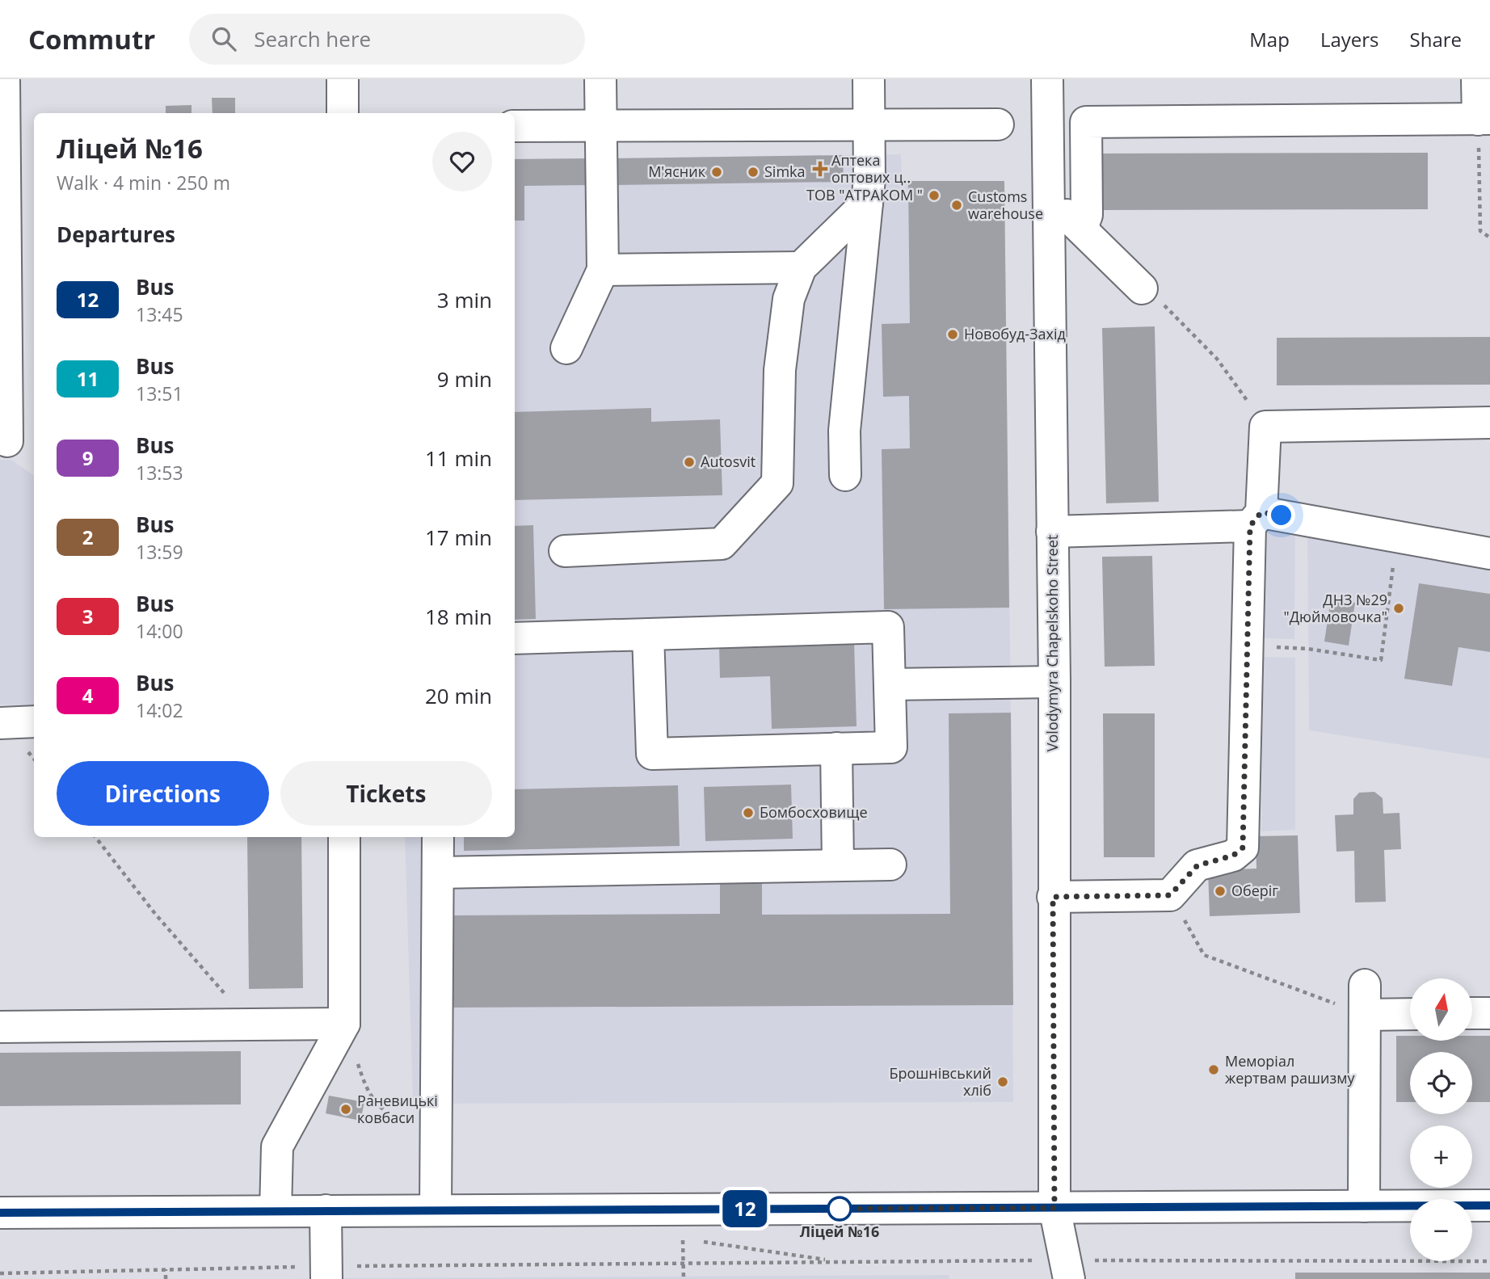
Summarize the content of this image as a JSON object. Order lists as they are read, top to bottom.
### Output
{
  "streets": {
    "street": ["Volodymyra Chapelskoho Street"]
  },
  "places": {
    "health": ["Аптека оптових ц‥"],
    "other": [
      "М'ясник",
      "Simka",
      "ТОВ \"АТРАКОМ \"",
      "Customs warehouse",
      "Новобуд-Захід",
      "Autosvit",
      "ДНЗ №29 \"Дюймовочка\"",
      "Бомбосховище",
      "Оберіг",
      "Меморіал жертвам рашизму",
      "Брошнівський хліб",
      "Раневицькі ковбаси",
      "Ліцей №16"
    ]
  },
  "lines": ["bus line 12"],
  "north": "top",
  "page": {
    "header": "Commutr",
    "search": "Search here",
    "nav": ["Map", "Layers", "Share"],
    "on_map": "12",
    "heading": [
      ["Ліцей №16", "Walk · 4 min · 250 m"],
      "Departures"
    ],
    "list": [
      {
        "mark": "12",
        "name": "Bus",
        "note": "13:45",
        "value": "3 min"
      },
      {
        "mark": "11",
        "name": "Bus",
        "note": "13:51",
        "value": "9 min"
      },
      {
        "mark": "9",
        "name": "Bus",
        "note": "13:53",
        "value": "11 min"
      },
      {
        "mark": "2",
        "name": "Bus",
        "note": "13:59",
        "value": "17 min"
      },
      {
        "mark": "3",
        "name": "Bus",
        "note": "14:00",
        "value": "18 min"
      },
      {
        "mark": "4",
        "name": "Bus",
        "note": "14:02",
        "value": "20 min"
      }
    ],
    "buttons": ["Directions", "Tickets"],
    "map_buttons": ["+", "−"]
  }
}
